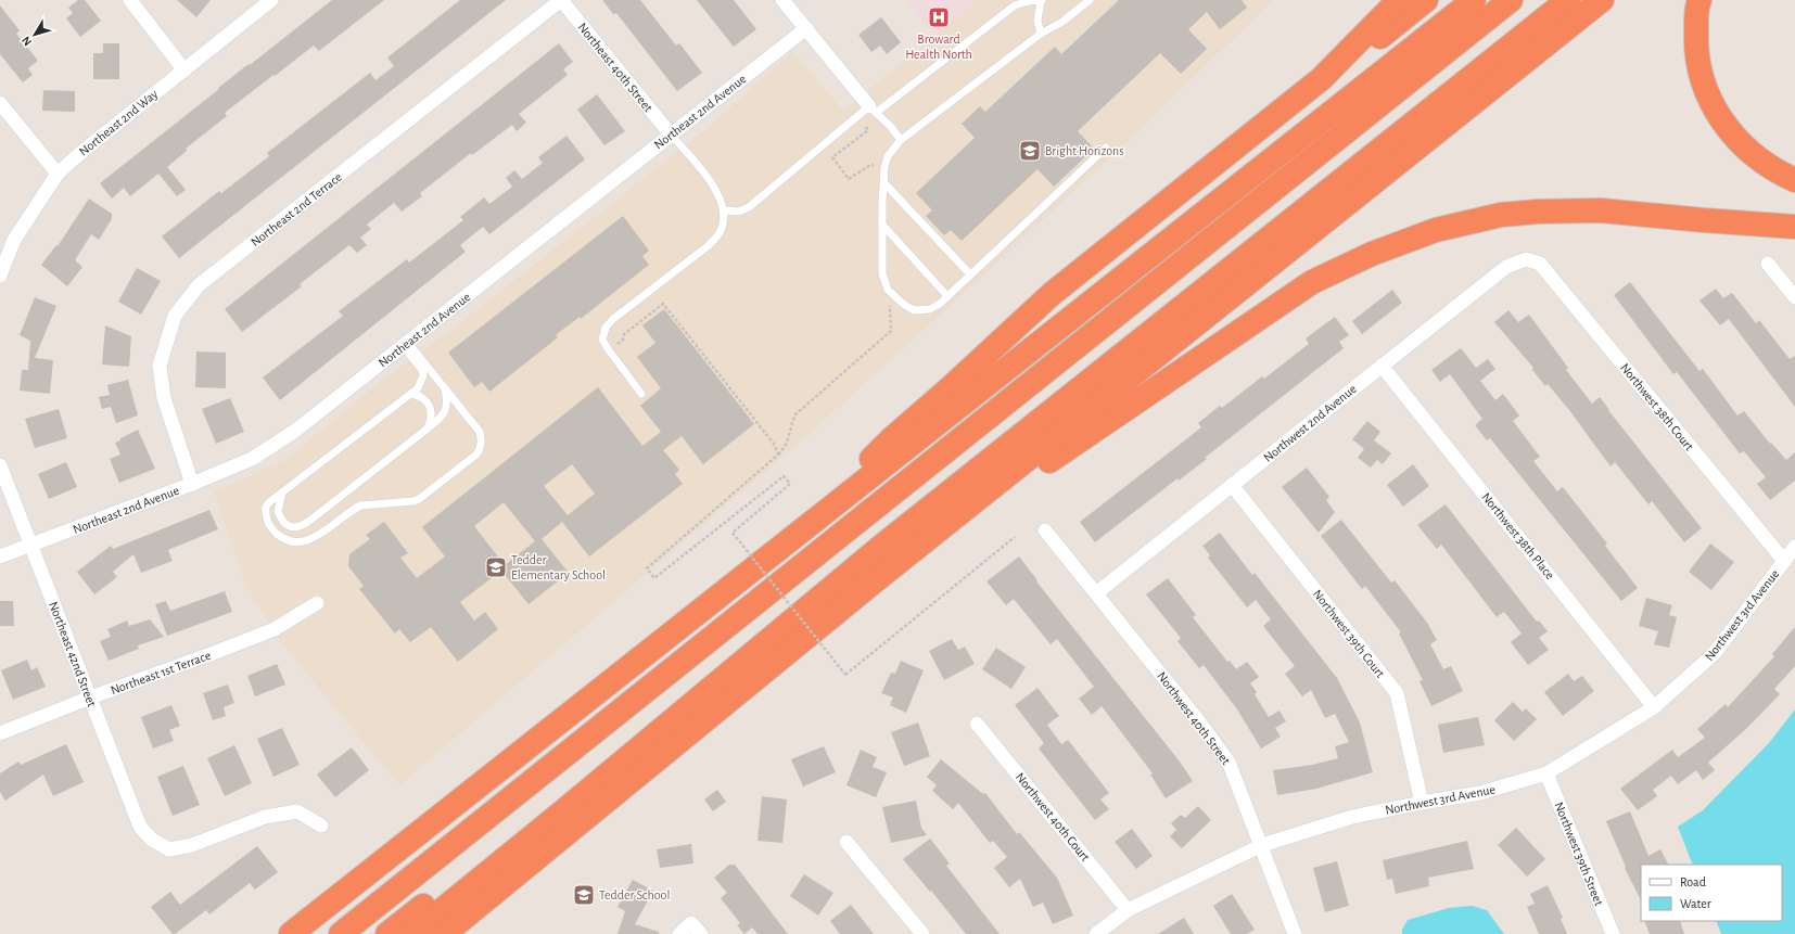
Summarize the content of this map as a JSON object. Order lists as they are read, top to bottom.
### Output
{
  "streets": {
    "street": [
      "Northeast 40th Street",
      "Northeast 2nd Avenue",
      "Northeast 2nd Way",
      "Northeast 2nd Terrace",
      "Northwest 38th Court",
      "Northwest 2nd Avenue",
      "Northwest 38th Place",
      "Northwest 3rd Avenue",
      "Northwest 39th Court",
      "Northeast 42nd Street",
      "Northeast 1st Terrace",
      "Northwest 40th Street",
      "Northwest 40th Court",
      "Northwest 39th Street"
    ]
  },
  "crossings": [
    ["Northeast 40th Street", "Northeast 2nd Avenue"],
    ["Northeast 40th Street", "Northeast 2nd Terrace"],
    ["Northeast 2nd Avenue", "Northeast 2nd Terrace"],
    ["Northeast 2nd Avenue", "Northeast 42nd Street"],
    ["Northwest 38th Court", "Northwest 2nd Avenue"],
    ["Northwest 38th Court", "Northwest 3rd Avenue"],
    ["Northwest 2nd Avenue", "Northwest 38th Place"],
    ["Northwest 2nd Avenue", "Northwest 39th Court"],
    ["Northwest 2nd Avenue", "Northwest 40th Street"],
    ["Northwest 38th Place", "Northwest 3rd Avenue"],
    ["Northwest 3rd Avenue", "Northwest 39th Court"],
    ["Northwest 3rd Avenue", "Northwest 40th Street"],
    ["Northwest 3rd Avenue", "Northwest 40th Court"],
    ["Northwest 3rd Avenue", "Northwest 39th Street"],
    ["Northeast 42nd Street", "Northeast 1st Terrace"]
  ],
  "places": {
    "hospital": ["Broward Health North"],
    "school or university": ["Bright Horizons", "Tedder Elementary School", "Tedder School"]
  },
  "legend": ["Road", "Water"],
  "north": "bottom left"
}
